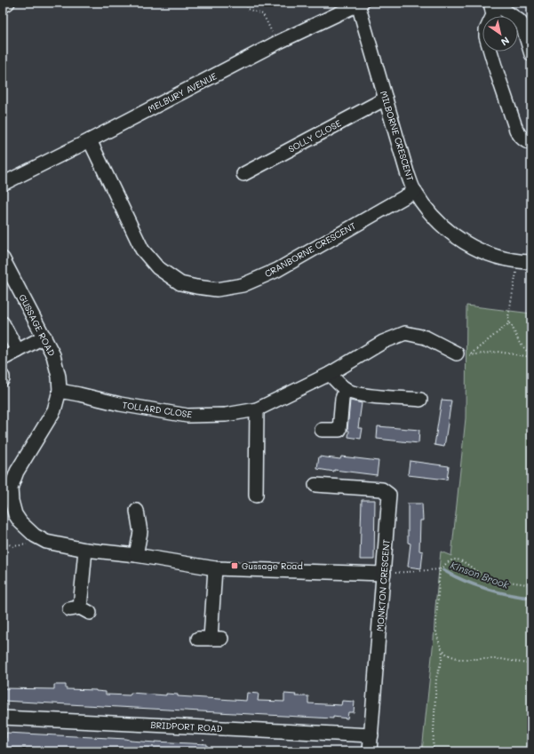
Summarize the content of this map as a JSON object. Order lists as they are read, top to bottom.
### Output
{
  "streets": {
    "street": [
      "MELBURY AVENUE",
      "SOLLY CLOSE",
      "MILBORNE CRESCENT",
      "CRANBORNE CRESCENT",
      "GUSSAGE ROAD",
      "TOLLARD CLOSE",
      "MONKTON CRESCENT",
      "BRIDPORT ROAD"
    ]
  },
  "crossings": [
    ["MELBURY AVENUE", "MILBORNE CRESCENT"],
    ["MELBURY AVENUE", "CRANBORNE CRESCENT"],
    ["SOLLY CLOSE", "MILBORNE CRESCENT"],
    ["MILBORNE CRESCENT", "CRANBORNE CRESCENT"],
    ["GUSSAGE ROAD", "TOLLARD CLOSE"],
    ["GUSSAGE ROAD", "MONKTON CRESCENT"],
    ["MONKTON CRESCENT", "BRIDPORT ROAD"]
  ],
  "water": ["Kinson Brook"],
  "places": {
    "transit": ["Gussage Road"]
  },
  "north": "bottom right"
}
